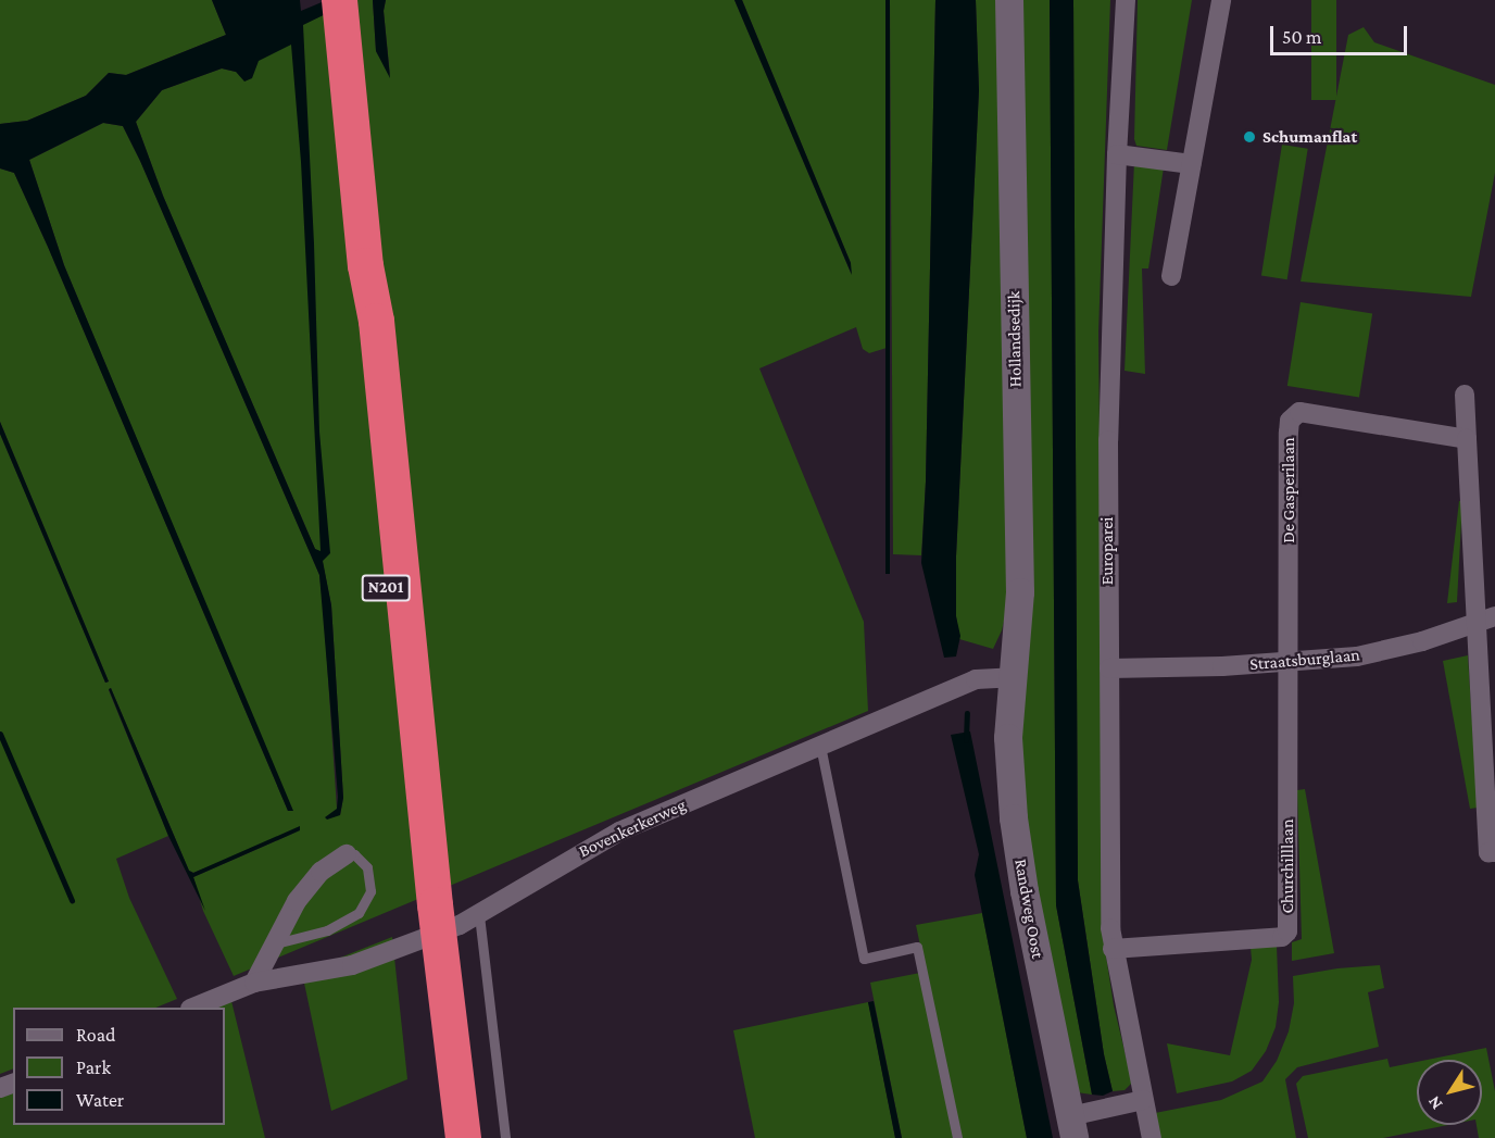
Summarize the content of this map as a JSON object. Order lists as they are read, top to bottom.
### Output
{
  "streets": {
    "highway": ["N201"],
    "street": [
      "Hollandsedijk",
      "De Gasperilaan",
      "Europarei",
      "Straatsburglaan",
      "Bovenkerkerweg",
      "Churchilllaan",
      "Randweg Oost"
    ]
  },
  "crossings": [
    ["Hollandsedijk", "Bovenkerkerweg"],
    ["Hollandsedijk", "Randweg Oost"],
    ["De Gasperilaan", "Straatsburglaan"],
    ["De Gasperilaan", "Churchilllaan"],
    ["Europarei", "Straatsburglaan"],
    ["Europarei", "Churchilllaan"],
    ["Straatsburglaan", "Churchilllaan"],
    ["Bovenkerkerweg", "Randweg Oost"]
  ],
  "places": ["Schumanflat"],
  "legend": ["Road", "Park", "Water"],
  "scale_bar": "50 m",
  "north": "bottom left"
}
